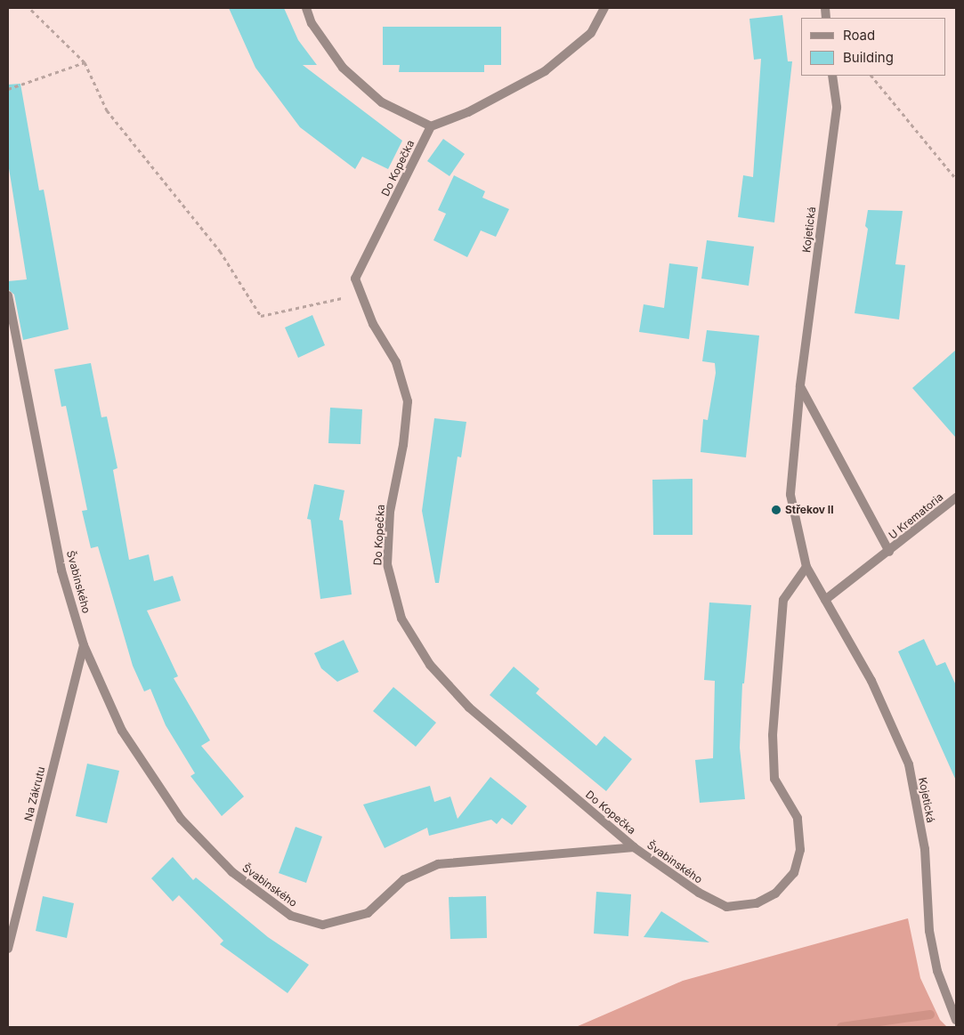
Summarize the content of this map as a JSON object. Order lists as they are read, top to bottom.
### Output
{
  "streets": {
    "street": [
      "Do Kopečka",
      "Kojetická",
      "U Krematoria",
      "Švabinského",
      "Na Zákrutu"
    ]
  },
  "crossings": [
    ["Do Kopečka", "Švabinského"],
    ["Kojetická", "Švabinského"],
    ["Švabinského", "Na Zákrutu"]
  ],
  "places": ["Střekov II"],
  "legend": ["Road", "Building"]
}
